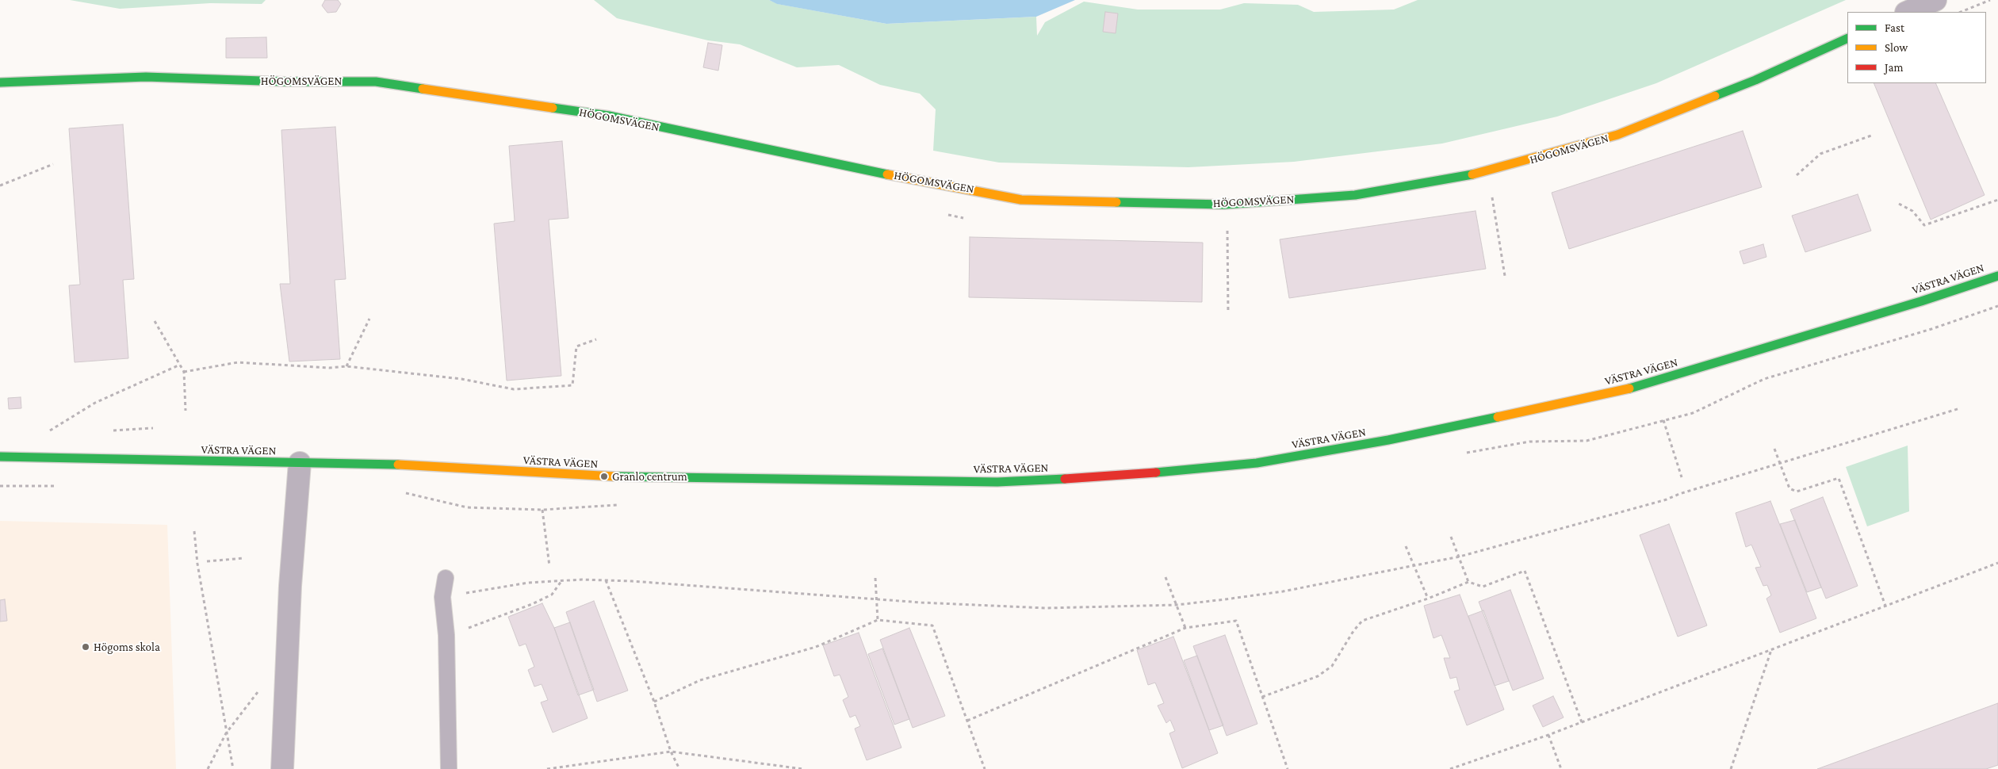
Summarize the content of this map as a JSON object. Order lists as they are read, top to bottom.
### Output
{
  "streets": {
    "street": ["HÖGOMSVÄGEN", "VÄSTRA VÄGEN"]
  },
  "places": ["Granlo centrum", "Högoms skola"],
  "legend": ["Fast", "Slow", "Jam"]
}
